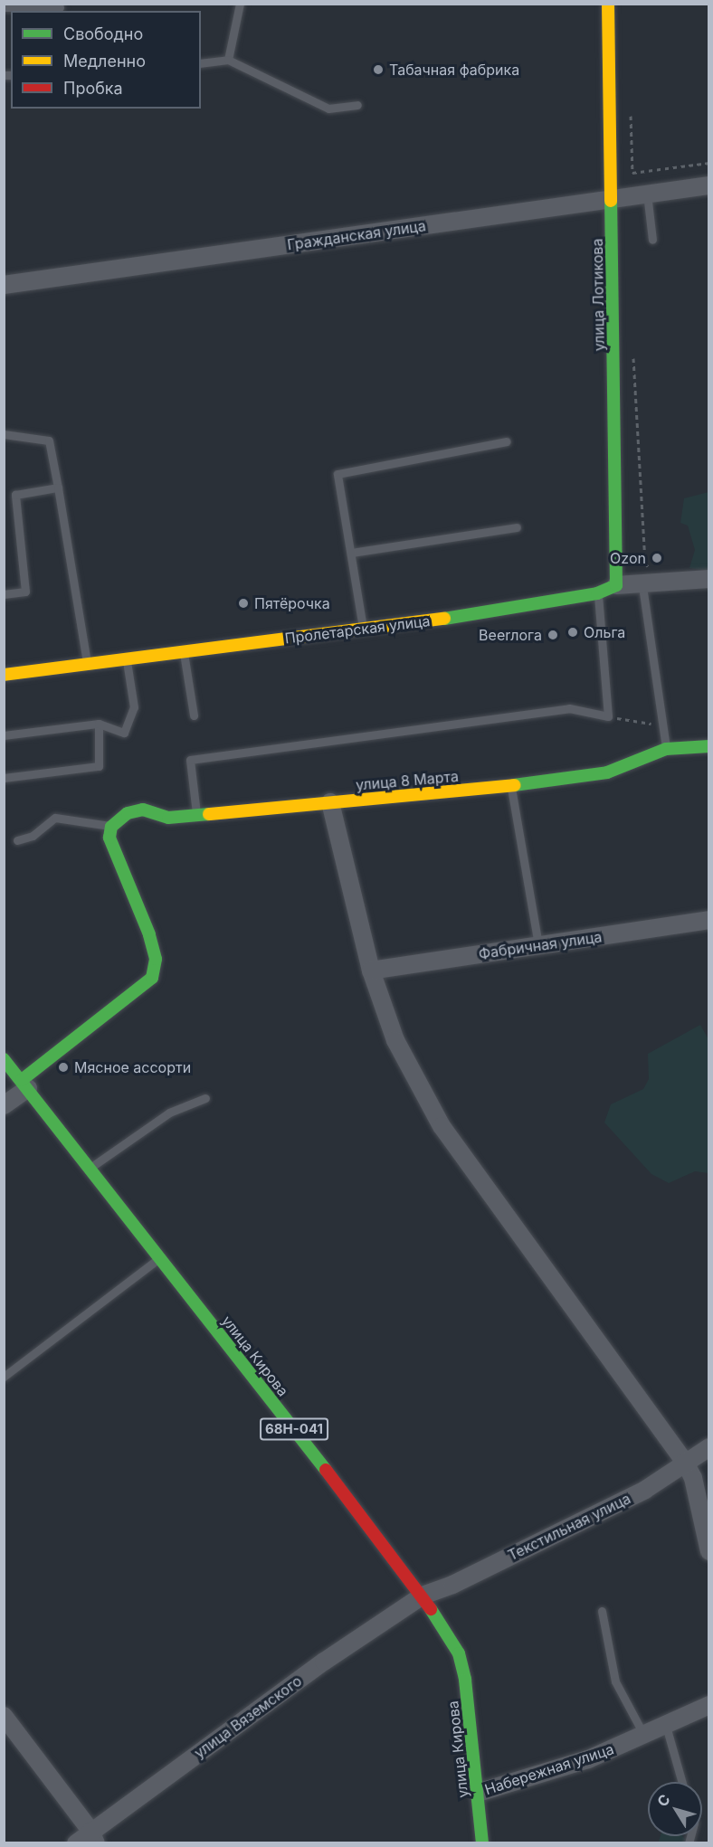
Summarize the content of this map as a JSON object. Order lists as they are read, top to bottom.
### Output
{
  "streets": {
    "street": [
      "Гражданская улица",
      "улица Лотикова",
      "Пролетарская улица",
      "улица 8 Марта",
      "Фабричная улица",
      "улица Кирова",
      "68Н-041",
      "Текстильная улица",
      "улица Вяземского",
      "Набережная улица"
    ]
  },
  "crossings": [
    ["Гражданская улица", "улица Лотикова"],
    ["улица Лотикова", "Пролетарская улица"],
    ["улица Кирова", "Текстильная улица"],
    ["улица Кирова", "улица Вяземского"],
    ["улица Кирова", "Набережная улица"],
    ["Текстильная улица", "улица Вяземского"]
  ],
  "places": [
    "Табачная фабрика",
    "Ozon",
    "Пятёрочка",
    "Ольга",
    "Beerлога",
    "Мясное ассорти"
  ],
  "legend": ["Свободно", "Медленно", "Пробка"],
  "north": "top left"
}
